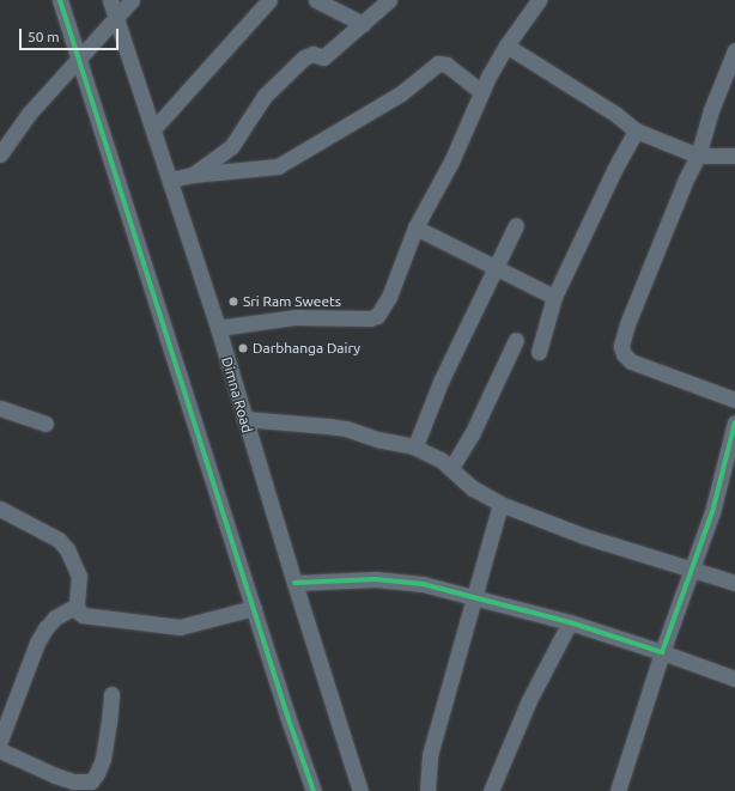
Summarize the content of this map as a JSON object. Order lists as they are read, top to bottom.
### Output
{
  "streets": {
    "street": ["Dimna Road"]
  },
  "places": ["Sri Ram Sweets", "Darbhanga Dairy"],
  "scale_bar": "50 m"
}
